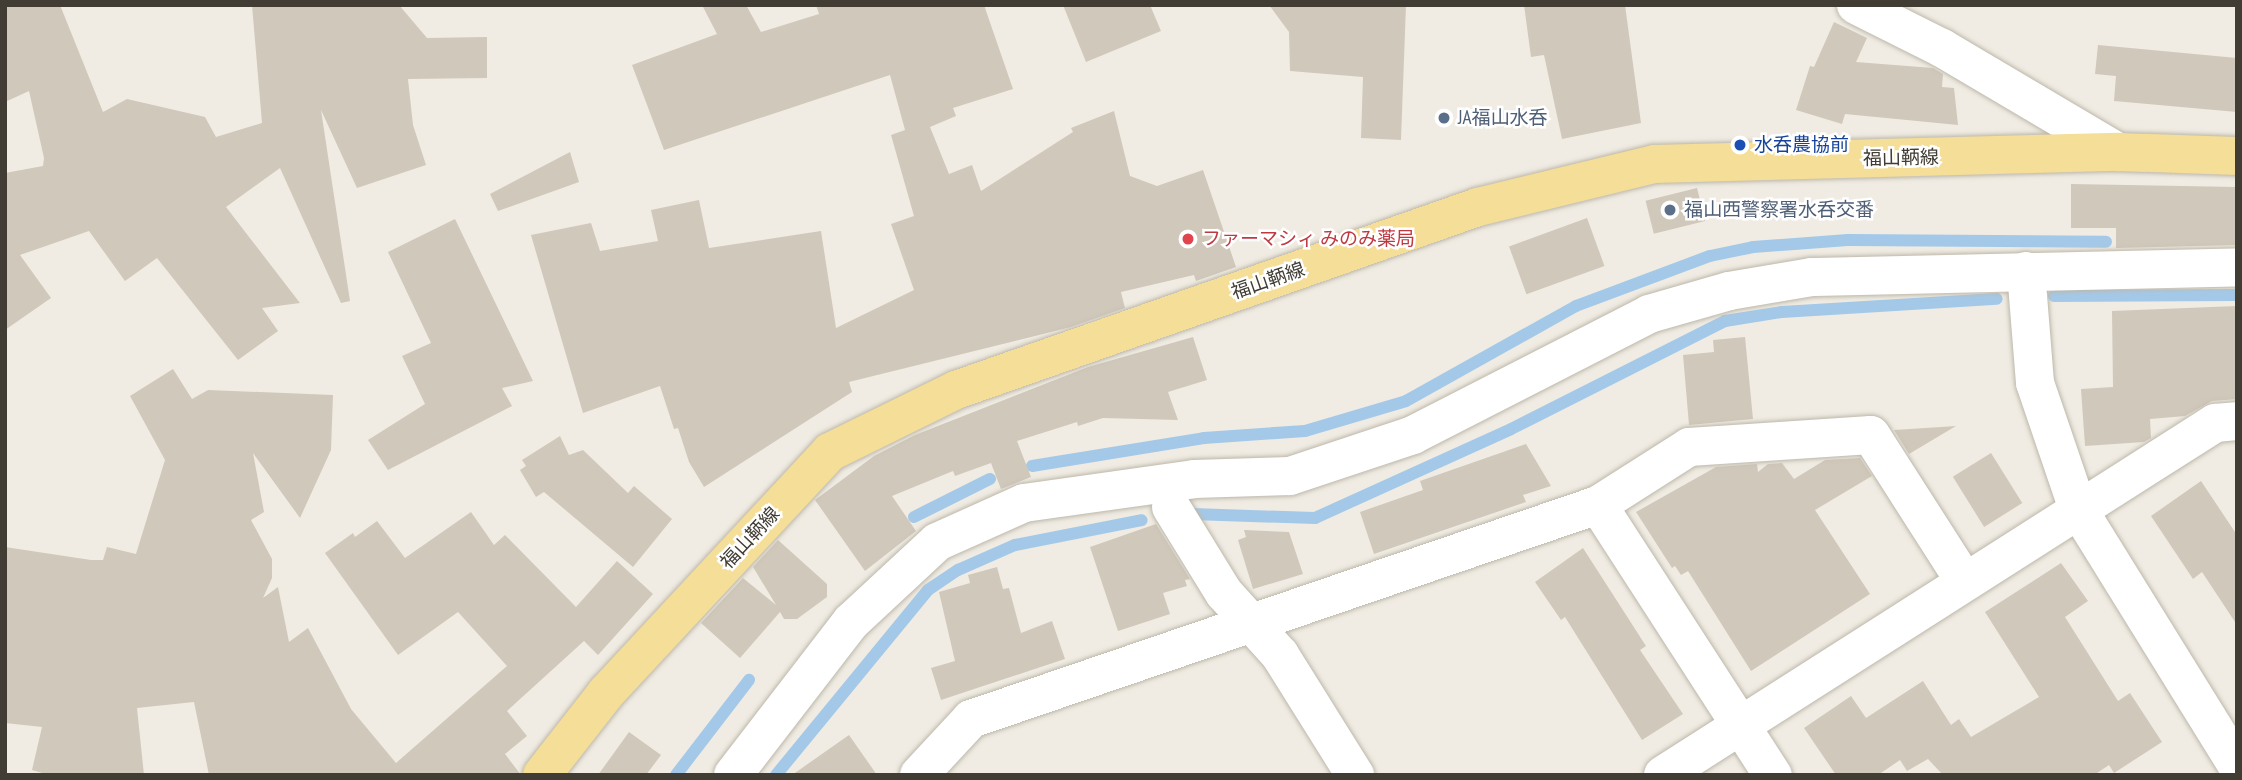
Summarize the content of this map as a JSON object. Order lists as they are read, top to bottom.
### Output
{
  "streets": {
    "main road": ["福山鞆線"]
  },
  "places": [
    "JA福山水呑",
    "水呑農協前",
    "福山西警察署水呑交番",
    "ファーマシィ みのみ薬局"
  ]
}
